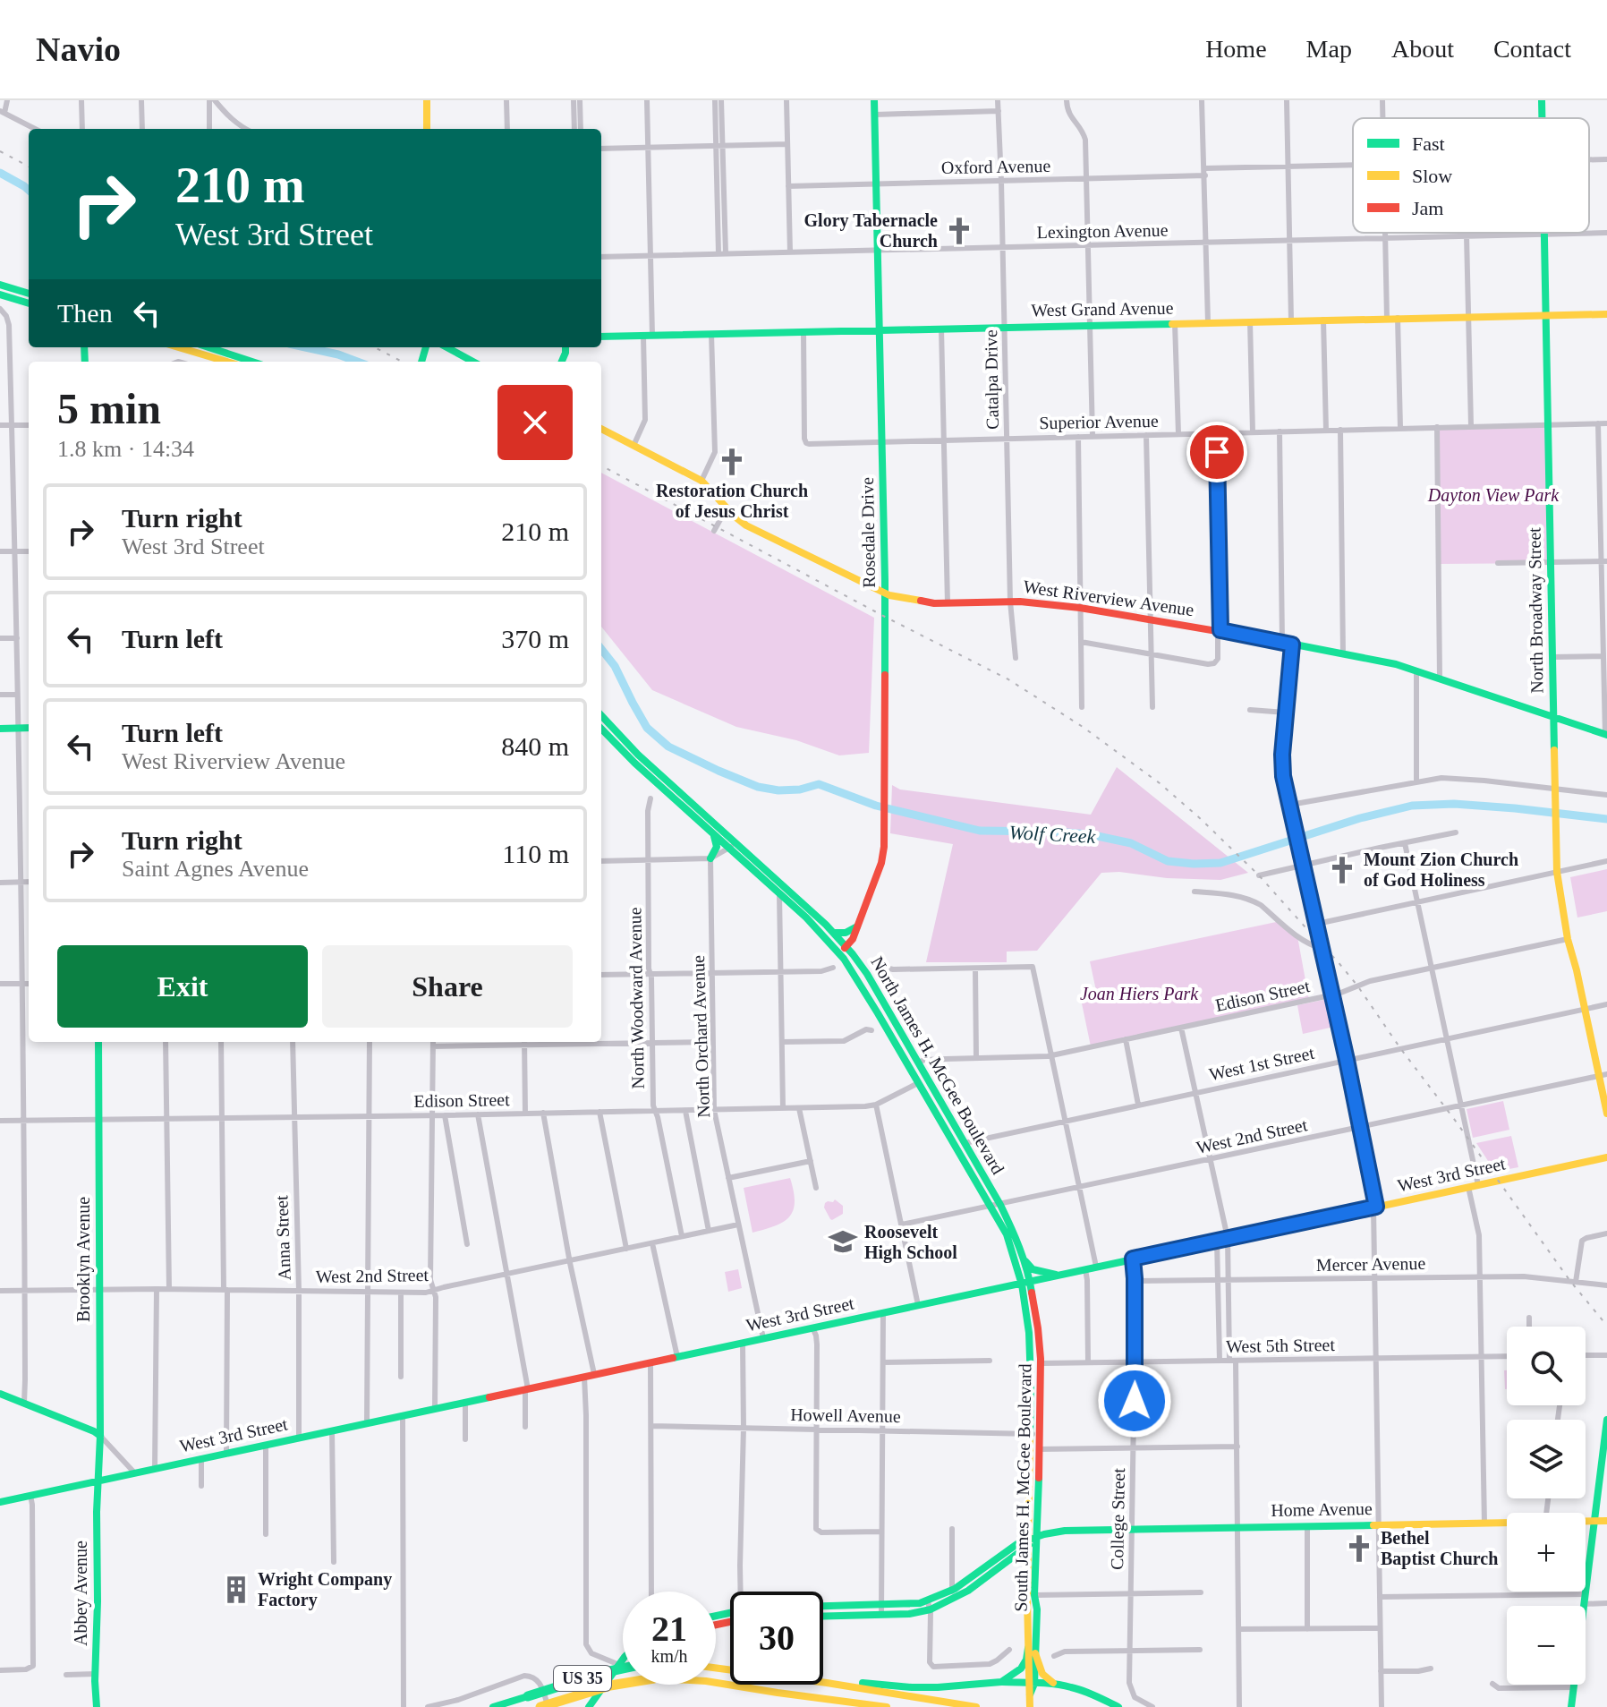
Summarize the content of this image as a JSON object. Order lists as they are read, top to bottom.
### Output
{
  "streets": {
    "main road": [
      "West Grand Avenue",
      "Rosedale Drive",
      "West Riverview Avenue",
      "North Broadway Street",
      "North James H. McGee Boulevard",
      "West 3rd Street",
      "Brooklyn Avenue",
      "South James H. McGee Boulevard",
      "Home Avenue",
      "Abbey Avenue",
      "US 35"
    ],
    "street": [
      "Oxford Avenue",
      "Lexington Avenue",
      "Catalpa Drive",
      "Superior Avenue",
      "Edison Street",
      "North Woodward Avenue",
      "North Orchard Avenue",
      "West 1st Street",
      "West 2nd Street",
      "Anna Street",
      "Mercer Avenue",
      "West 5th Street",
      "Howell Avenue",
      "College Street"
    ]
  },
  "crossings": [
    ["Oxford Avenue", "Catalpa Drive"],
    ["Oxford Avenue", "Rosedale Drive"],
    ["Lexington Avenue", "Catalpa Drive"],
    ["Lexington Avenue", "Rosedale Drive"],
    ["Lexington Avenue", "North Broadway Street"],
    ["West Grand Avenue", "Catalpa Drive"],
    ["West Grand Avenue", "Superior Avenue"],
    ["West Grand Avenue", "Rosedale Drive"],
    ["West Grand Avenue", "North Broadway Street"],
    ["Catalpa Drive", "Superior Avenue"],
    ["Catalpa Drive", "West Riverview Avenue"],
    ["Superior Avenue", "Rosedale Drive"],
    ["Superior Avenue", "North Broadway Street"],
    ["Rosedale Drive", "West Riverview Avenue"],
    ["Rosedale Drive", "North James H. McGee Boulevard"],
    ["West Riverview Avenue", "North Broadway Street"],
    ["North Broadway Street", "Edison Street"],
    ["North Broadway Street", "West 1st Street"],
    ["North Broadway Street", "West 2nd Street"],
    ["Edison Street", "North Woodward Avenue"],
    ["Edison Street", "North Orchard Avenue"],
    ["Edison Street", "North James H. McGee Boulevard"],
    ["Edison Street", "Anna Street"],
    ["Edison Street", "Brooklyn Avenue"],
    ["North Woodward Avenue", "West 2nd Street"],
    ["North Orchard Avenue", "West 2nd Street"],
    ["North Orchard Avenue", "West 3rd Street"],
    ["West 1st Street", "North James H. McGee Boulevard"],
    ["North James H. McGee Boulevard", "West 2nd Street"],
    ["North James H. McGee Boulevard", "West 3rd Street"],
    ["North James H. McGee Boulevard", "South James H. McGee Boulevard"],
    ["West 2nd Street", "Anna Street"],
    ["West 2nd Street", "Brooklyn Avenue"],
    ["West 3rd Street", "Anna Street"],
    ["West 3rd Street", "Brooklyn Avenue"],
    ["West 3rd Street", "South James H. McGee Boulevard"],
    ["West 3rd Street", "College Street"],
    ["West 3rd Street", "Abbey Avenue"],
    ["Brooklyn Avenue", "Abbey Avenue"],
    ["Mercer Avenue", "College Street"],
    ["West 5th Street", "South James H. McGee Boulevard"],
    ["West 5th Street", "College Street"],
    ["Howell Avenue", "South James H. McGee Boulevard"],
    ["South James H. McGee Boulevard", "Home Avenue"],
    ["Home Avenue", "College Street"]
  ],
  "water": ["Wolf Creek"],
  "parks": ["Dayton View Park", "Joan Hiers Park"],
  "places": {
    "church": [
      "Glory Tabernacle Church",
      "Restoration Church of Jesus Christ",
      "Mount Zion Church of God Holiness",
      "Bethel Baptist Church"
    ],
    "school or university": ["Roosevelt High School"],
    "building": ["Wright Company Factory"]
  },
  "legend": ["Fast", "Slow", "Jam"],
  "page": {
    "header": "Navio",
    "nav": [
      "Home",
      "Map",
      "About",
      "Contact"
    ],
    "turn": ["210 m", "West 3rd Street"],
    "then": "Then",
    "heading": ["5 min", "1.8 km · 14:34"],
    "list": [
      {
        "name": "Turn right",
        "note": "West 3rd Street",
        "value": "210 m"
      },
      {
        "name": "Turn left",
        "value": "370 m"
      },
      {
        "name": "Turn left",
        "note": "West Riverview Avenue",
        "value": "840 m"
      },
      {
        "name": "Turn right",
        "note": "Saint Agnes Avenue",
        "value": "110 m"
      }
    ],
    "buttons": ["Exit", "Share"],
    "map_buttons": ["+", "−"],
    "speed": "21 km/h",
    "limit": "30"
  }
}
